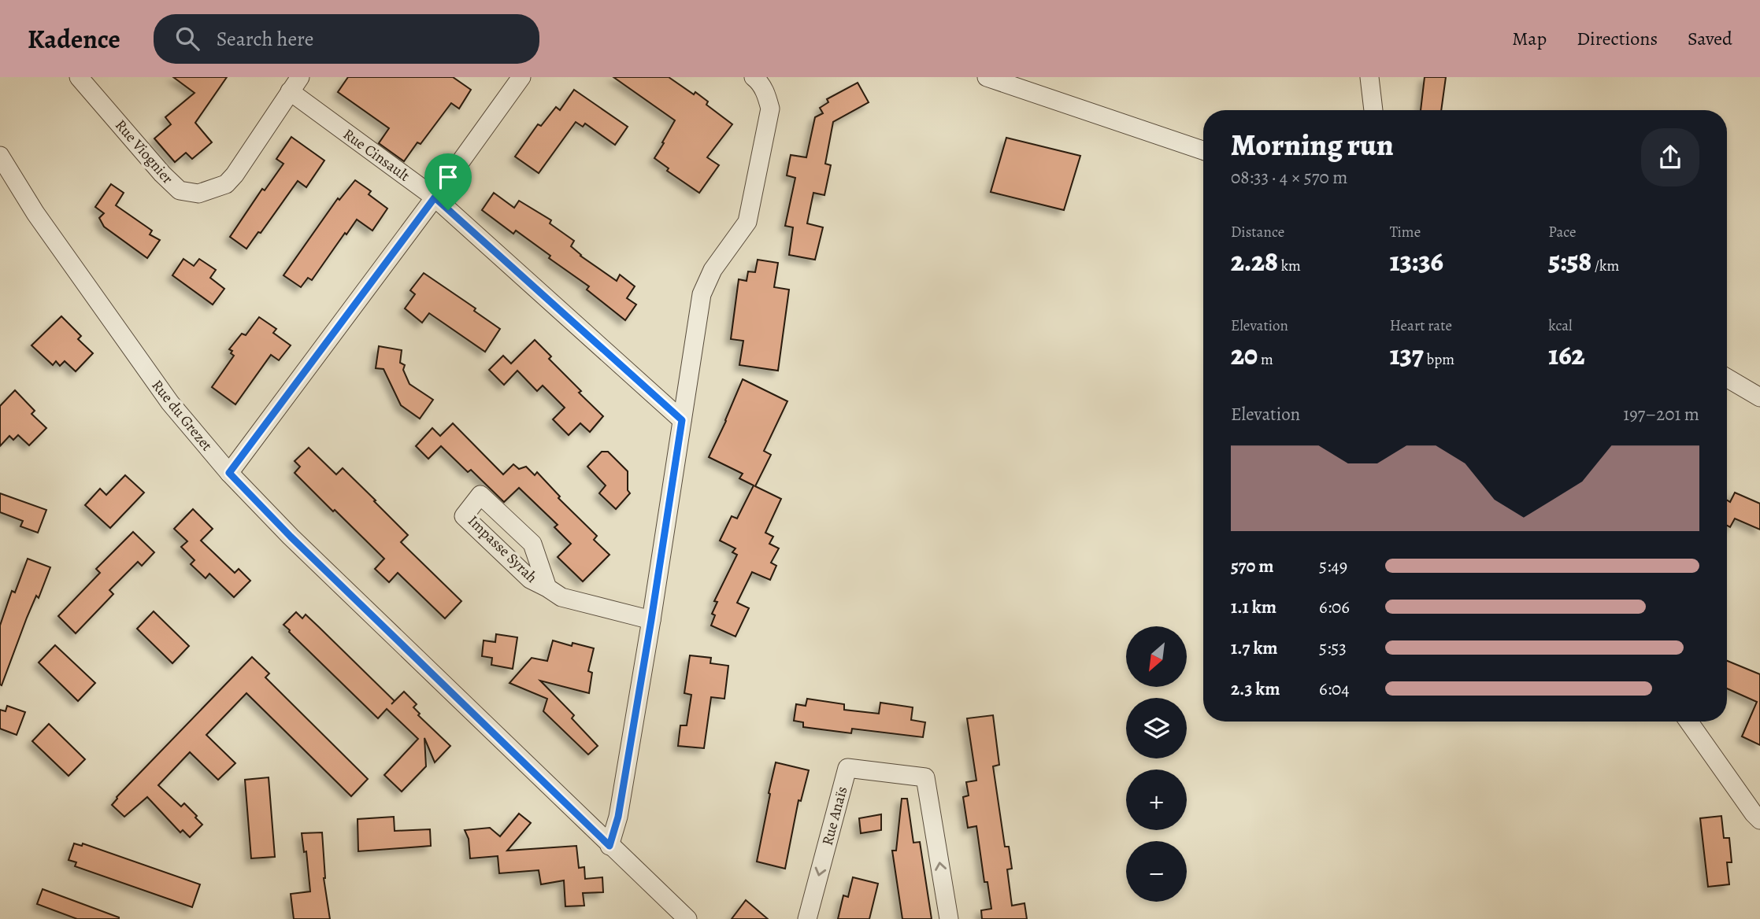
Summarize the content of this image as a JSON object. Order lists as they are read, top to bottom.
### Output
{
  "streets": {
    "street": [
      "Rue Viognier",
      "Rue Cinsault",
      "Rue du Grezet",
      "Impasse Syrah",
      "Rue Anaïs"
    ]
  },
  "crossings": [
    ["Rue Viognier", "Rue Cinsault"]
  ],
  "north": "bottom left",
  "page": {
    "header": "Kadence",
    "search": "Search here",
    "nav": ["Map", "Directions", "Saved"],
    "heading": ["Morning run", "08:33 · 4 × 570 m"],
    "stats": [
      ["Distance", "2.28 km"],
      ["Time", "13:36"],
      ["Pace", "5:58 /km"],
      ["Elevation", "20 m"],
      ["Heart rate", "137 bpm"],
      ["kcal", "162"]
    ],
    "chart": ["Elevation", "197–201 m"],
    "list": [
      {
        "name": "570 m",
        "note": "5:49"
      },
      {
        "name": "1.1 km",
        "note": "6:06"
      },
      {
        "name": "1.7 km",
        "note": "5:53"
      },
      {
        "name": "2.3 km",
        "note": "6:04"
      }
    ],
    "map_buttons": ["+", "−"]
  }
}
